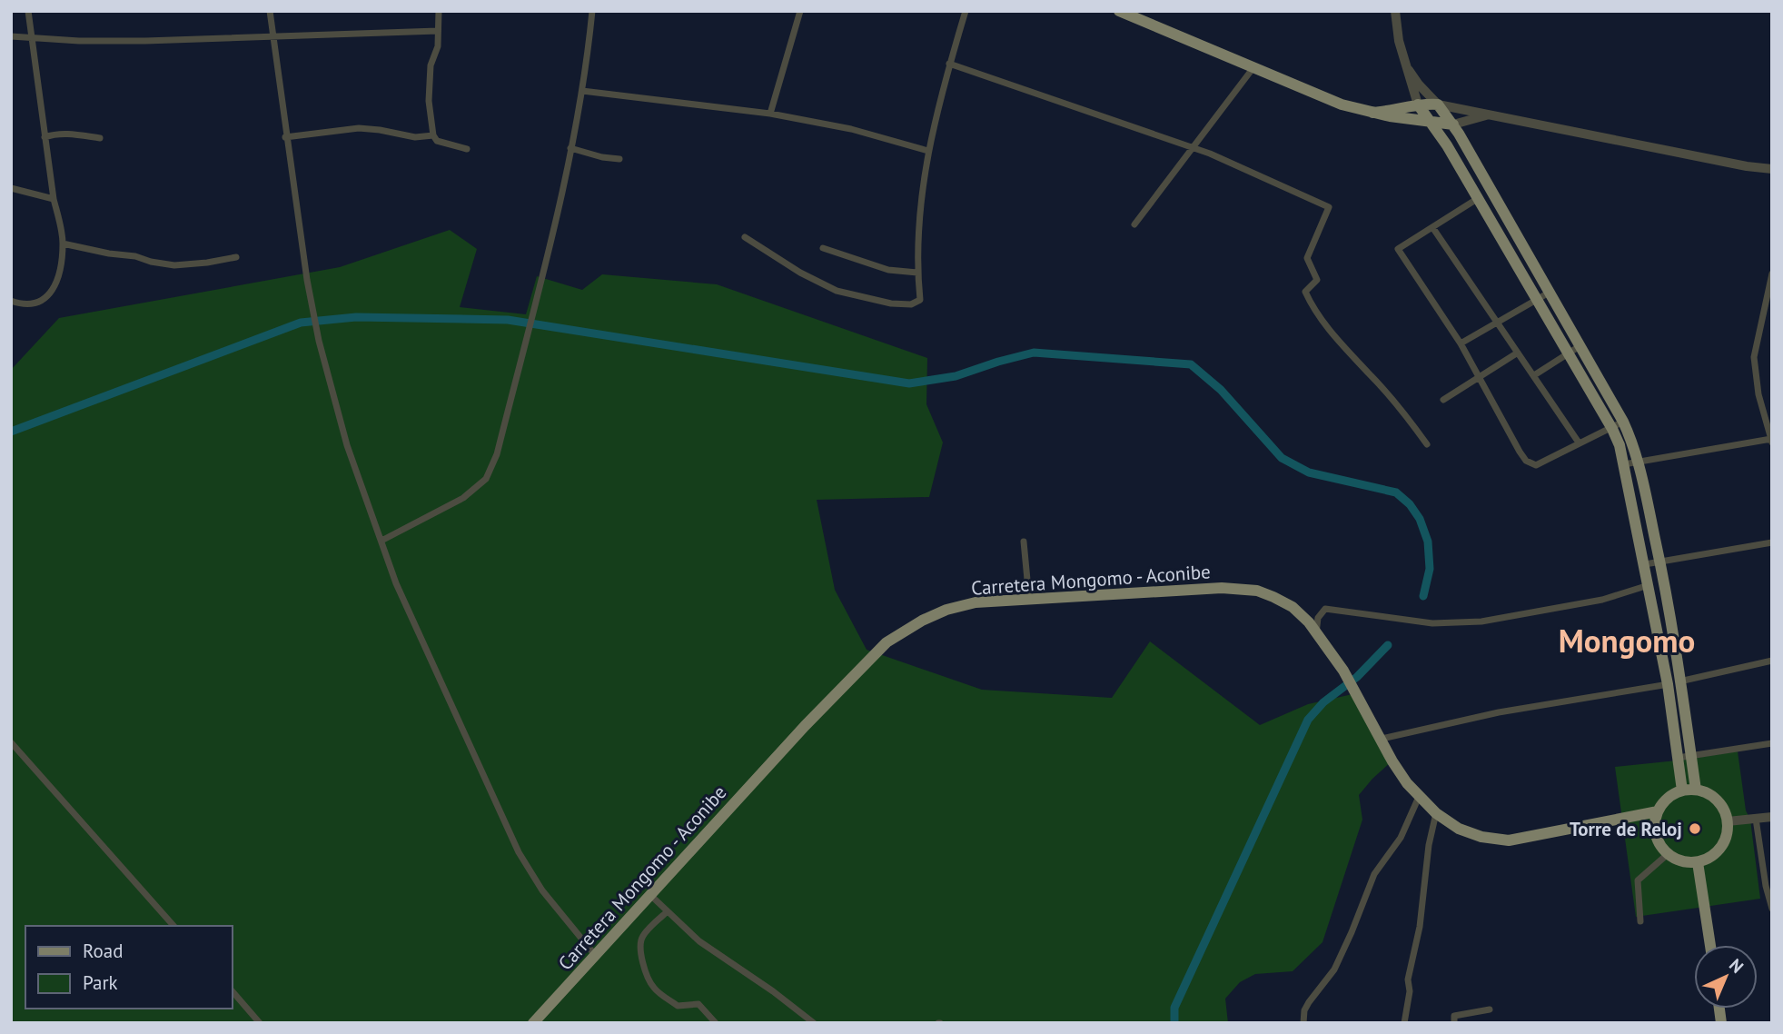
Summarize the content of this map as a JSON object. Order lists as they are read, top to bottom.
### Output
{
  "streets": {
    "main road": ["Carretera Mongomo - Aconibe"]
  },
  "districts": ["Mongomo"],
  "places": ["Torre de Reloj"],
  "legend": ["Road", "Park"],
  "north": "top right"
}
